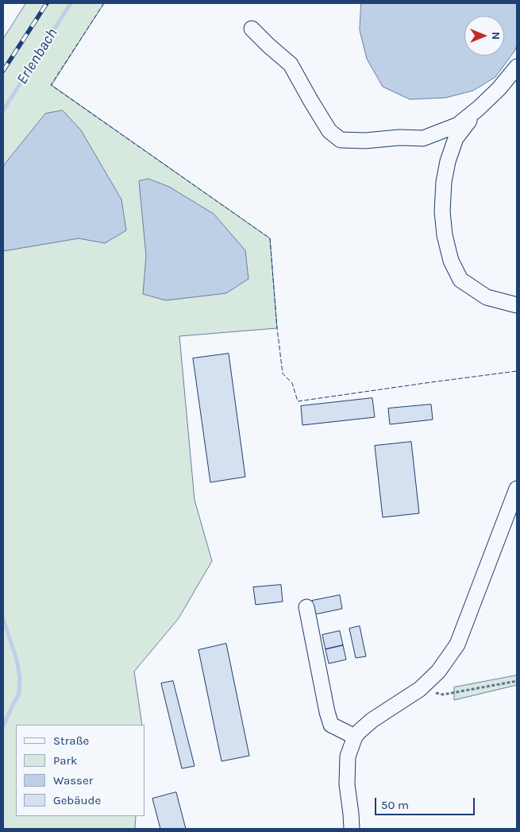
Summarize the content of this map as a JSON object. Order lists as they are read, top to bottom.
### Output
{
  "water": ["Erlenbach"],
  "legend": [
    "Straße",
    "Park",
    "Wasser",
    "Gebäude"
  ],
  "scale_bar": "50 m",
  "north": "right"
}
